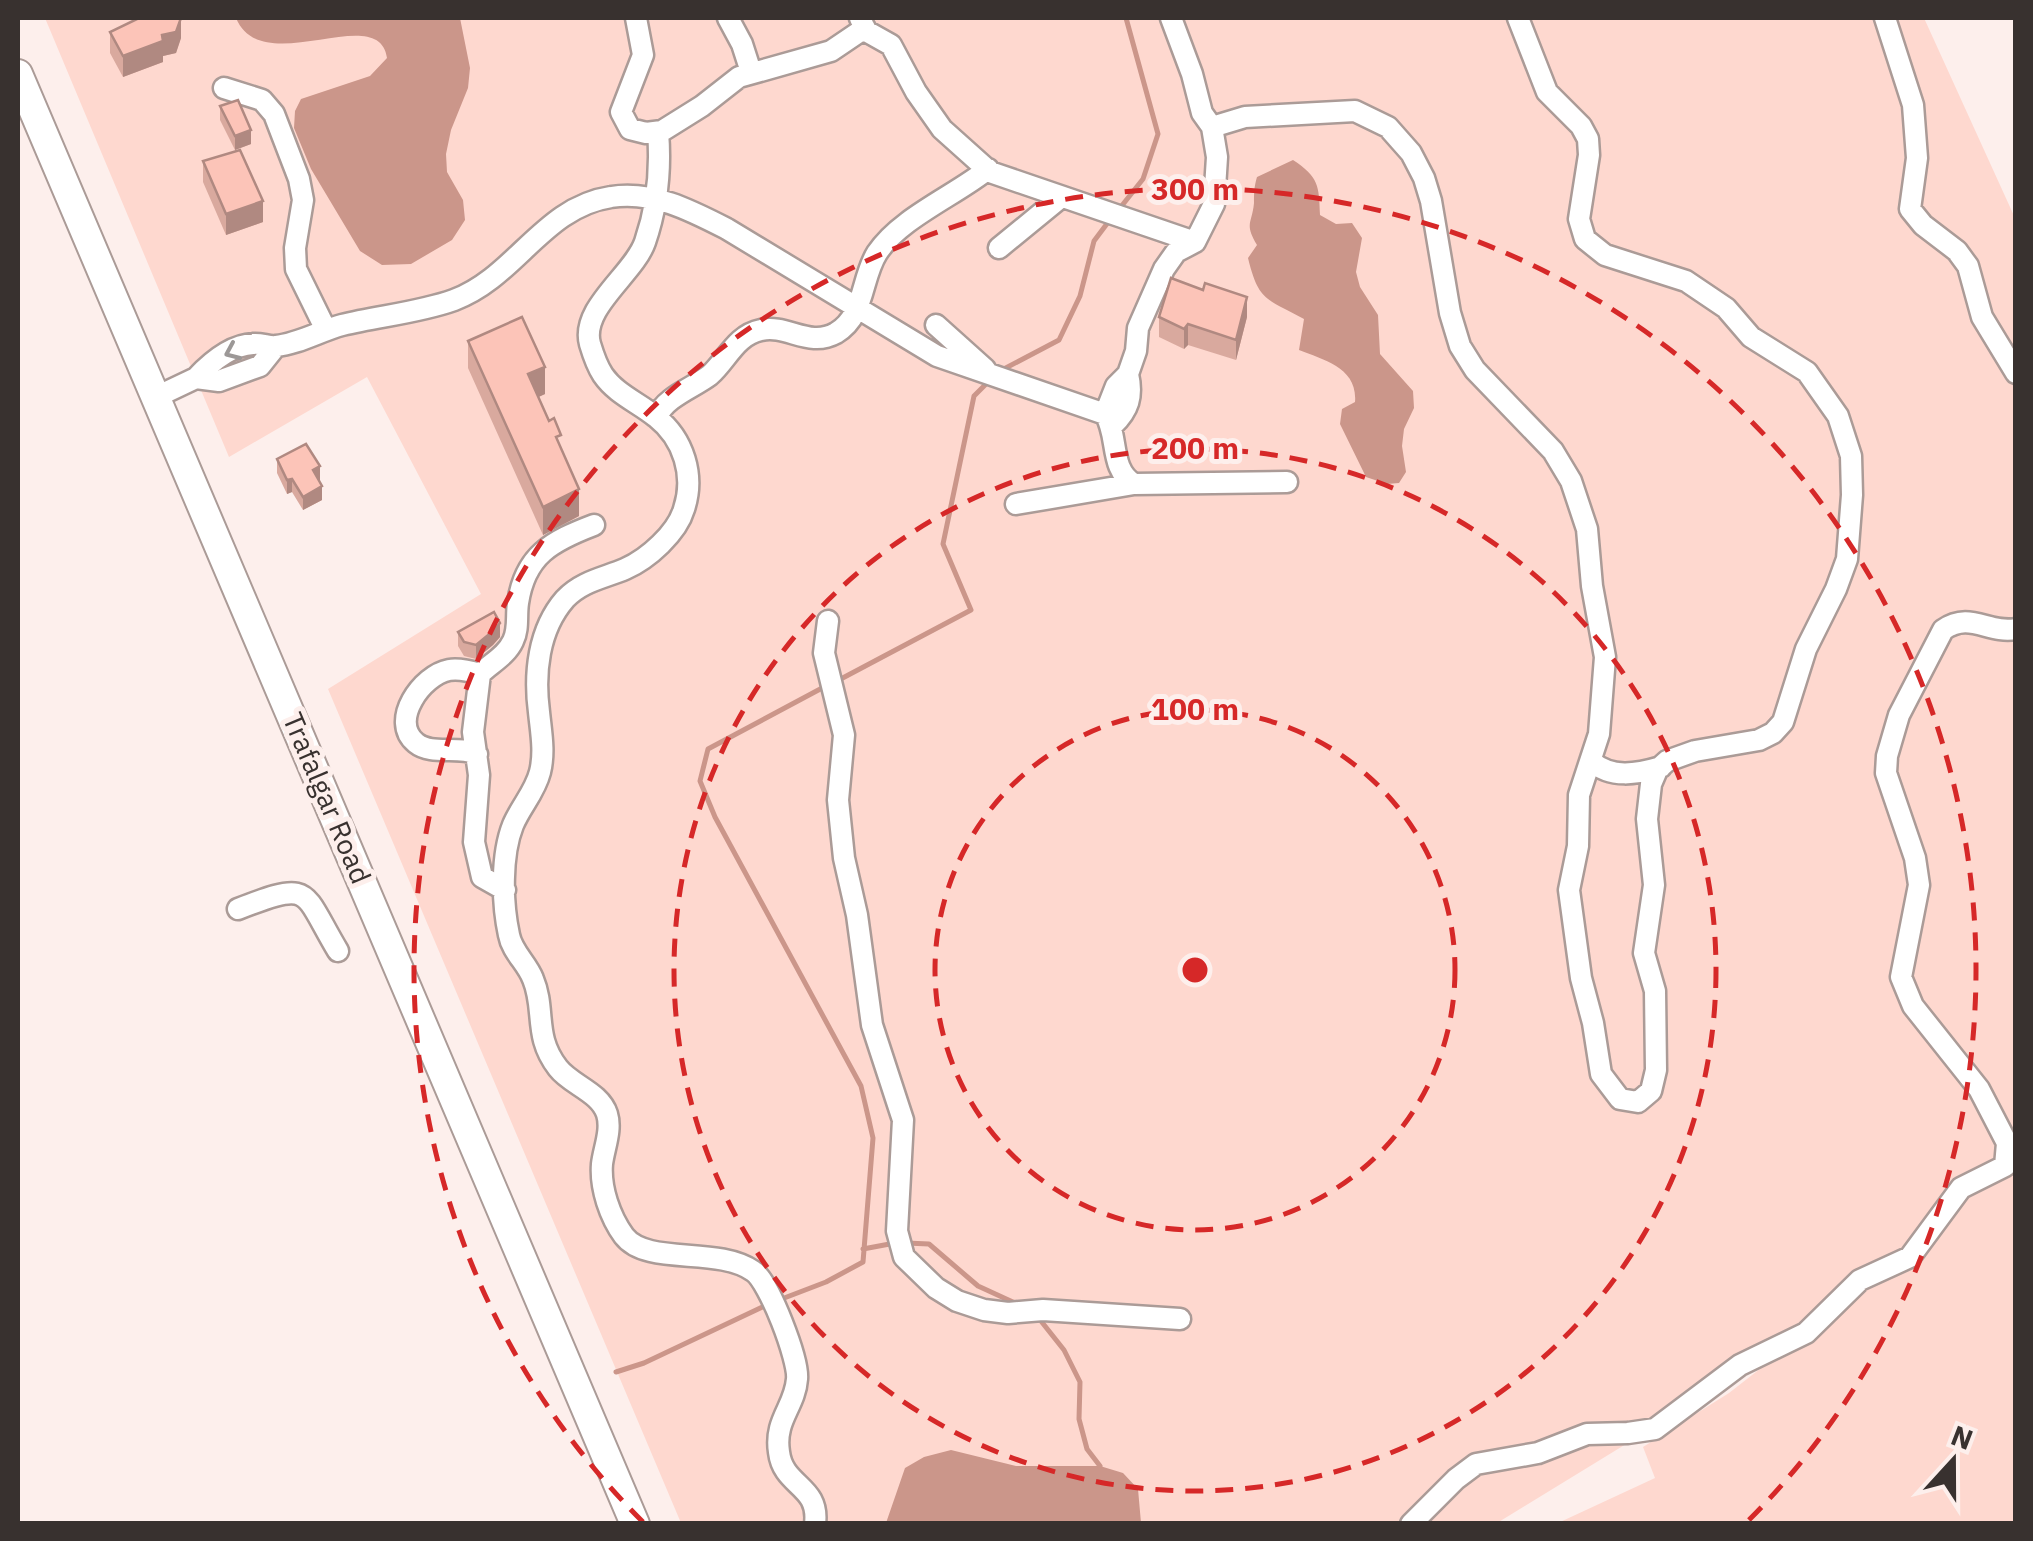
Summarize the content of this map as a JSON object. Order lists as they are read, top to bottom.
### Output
{
  "streets": {
    "main road": ["Trafalgar Road"]
  },
  "north": "top",
  "rings": ["300 m", "200 m", "100 m"]
}
